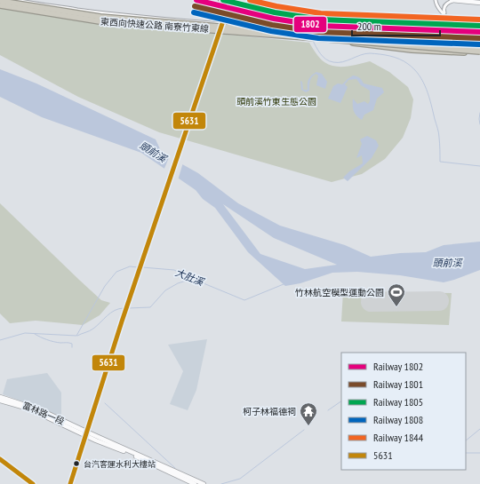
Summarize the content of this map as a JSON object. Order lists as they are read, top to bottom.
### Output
{
  "streets": {
    "highway": ["東西向快速公路 南寮竹東線"],
    "main road": ["富林路一段"]
  },
  "water": ["頭前溪", "大肚溪"],
  "parks": ["頭前溪竹東生態公園"],
  "places": {
    "sports": ["竹林航空模型運動公園"],
    "temple": ["柯子林福德祠"],
    "other": ["台汽客運水利大樓站"]
  },
  "lines": [
    "rail line 1802",
    "rail line 1805",
    "rail line 1844",
    "transit line 5631",
    "rail line 1801",
    "rail line 1808"
  ],
  "legend": [
    "Railway 1802",
    "Railway 1801",
    "Railway 1805",
    "Railway 1808",
    "Railway 1844",
    "5631"
  ],
  "scale_bar": "200 m"
}
